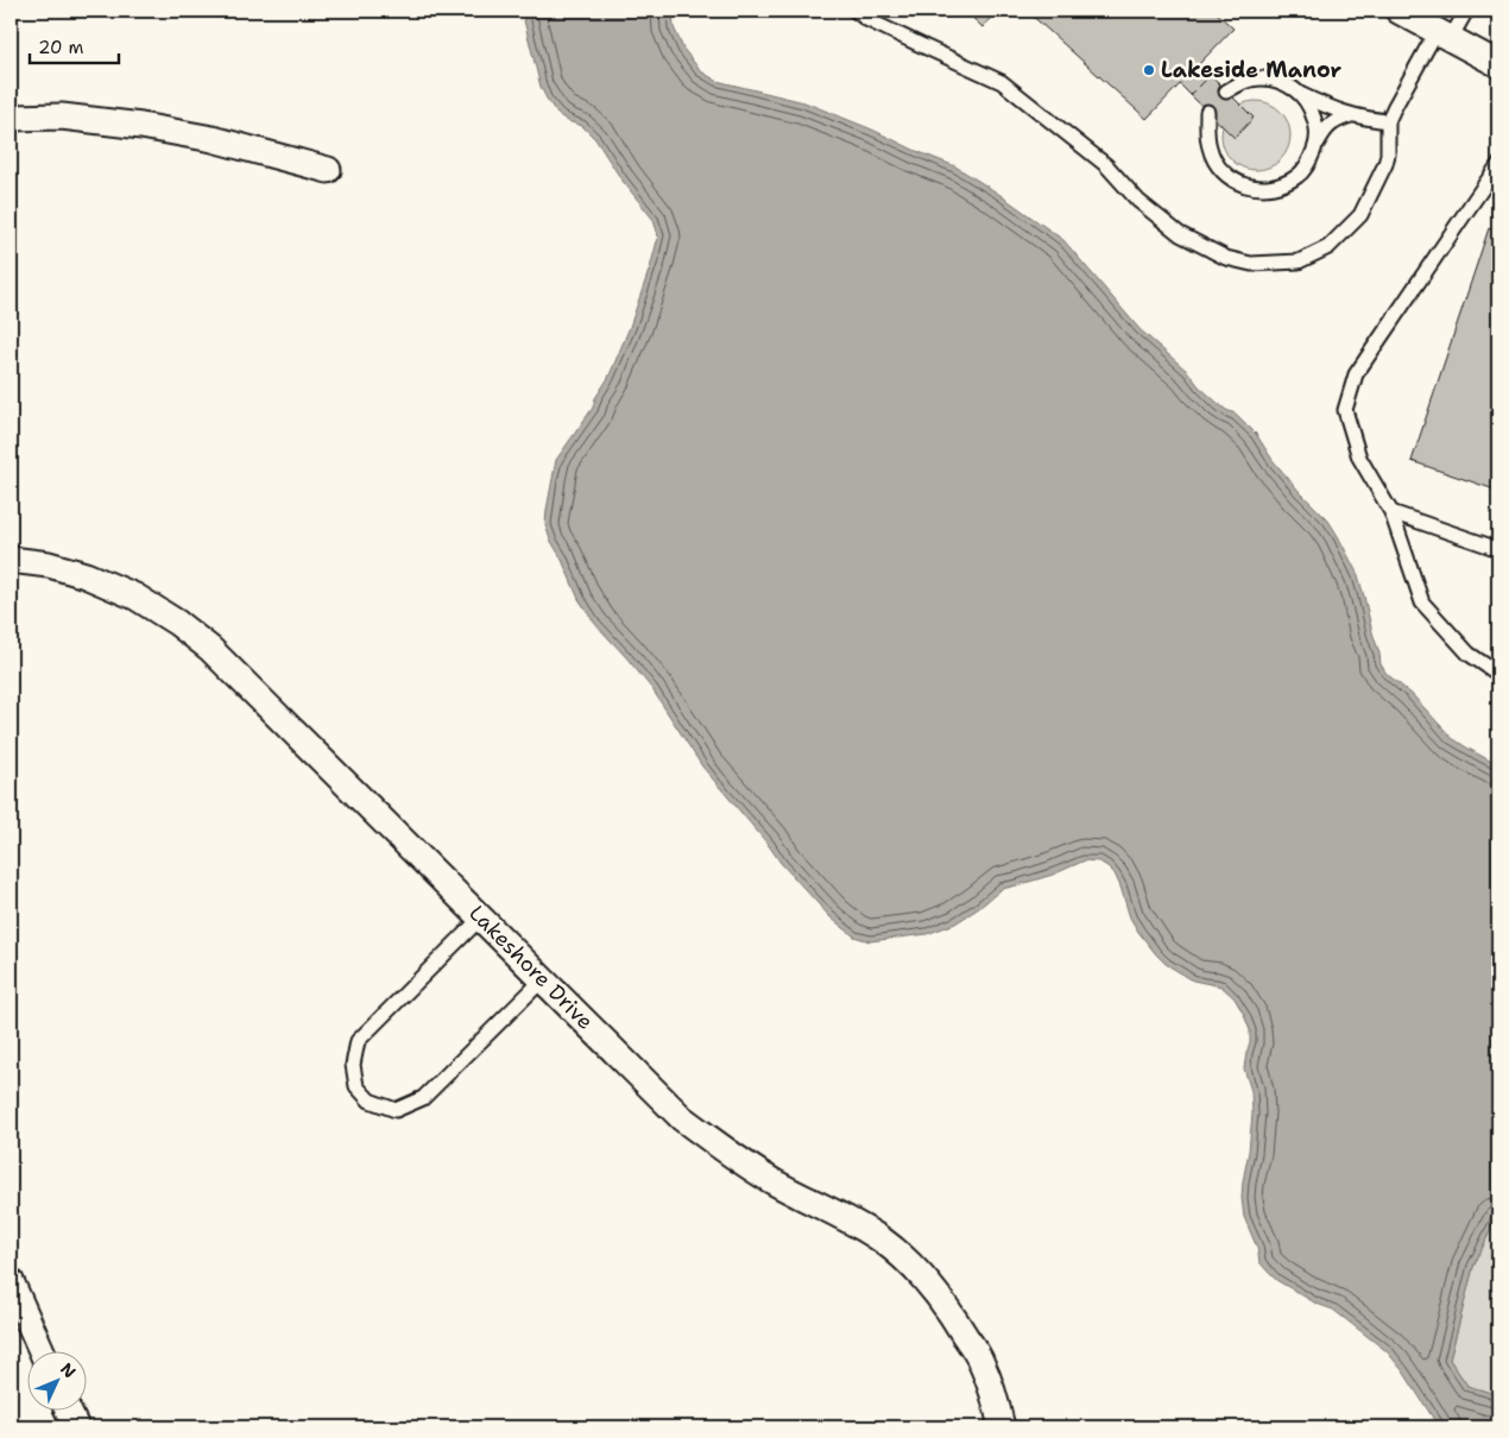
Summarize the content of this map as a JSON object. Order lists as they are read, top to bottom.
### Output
{
  "streets": {
    "street": ["Lakeshore Drive"]
  },
  "places": ["Lakeside Manor"],
  "scale_bar": "20 m",
  "north": "top right"
}
